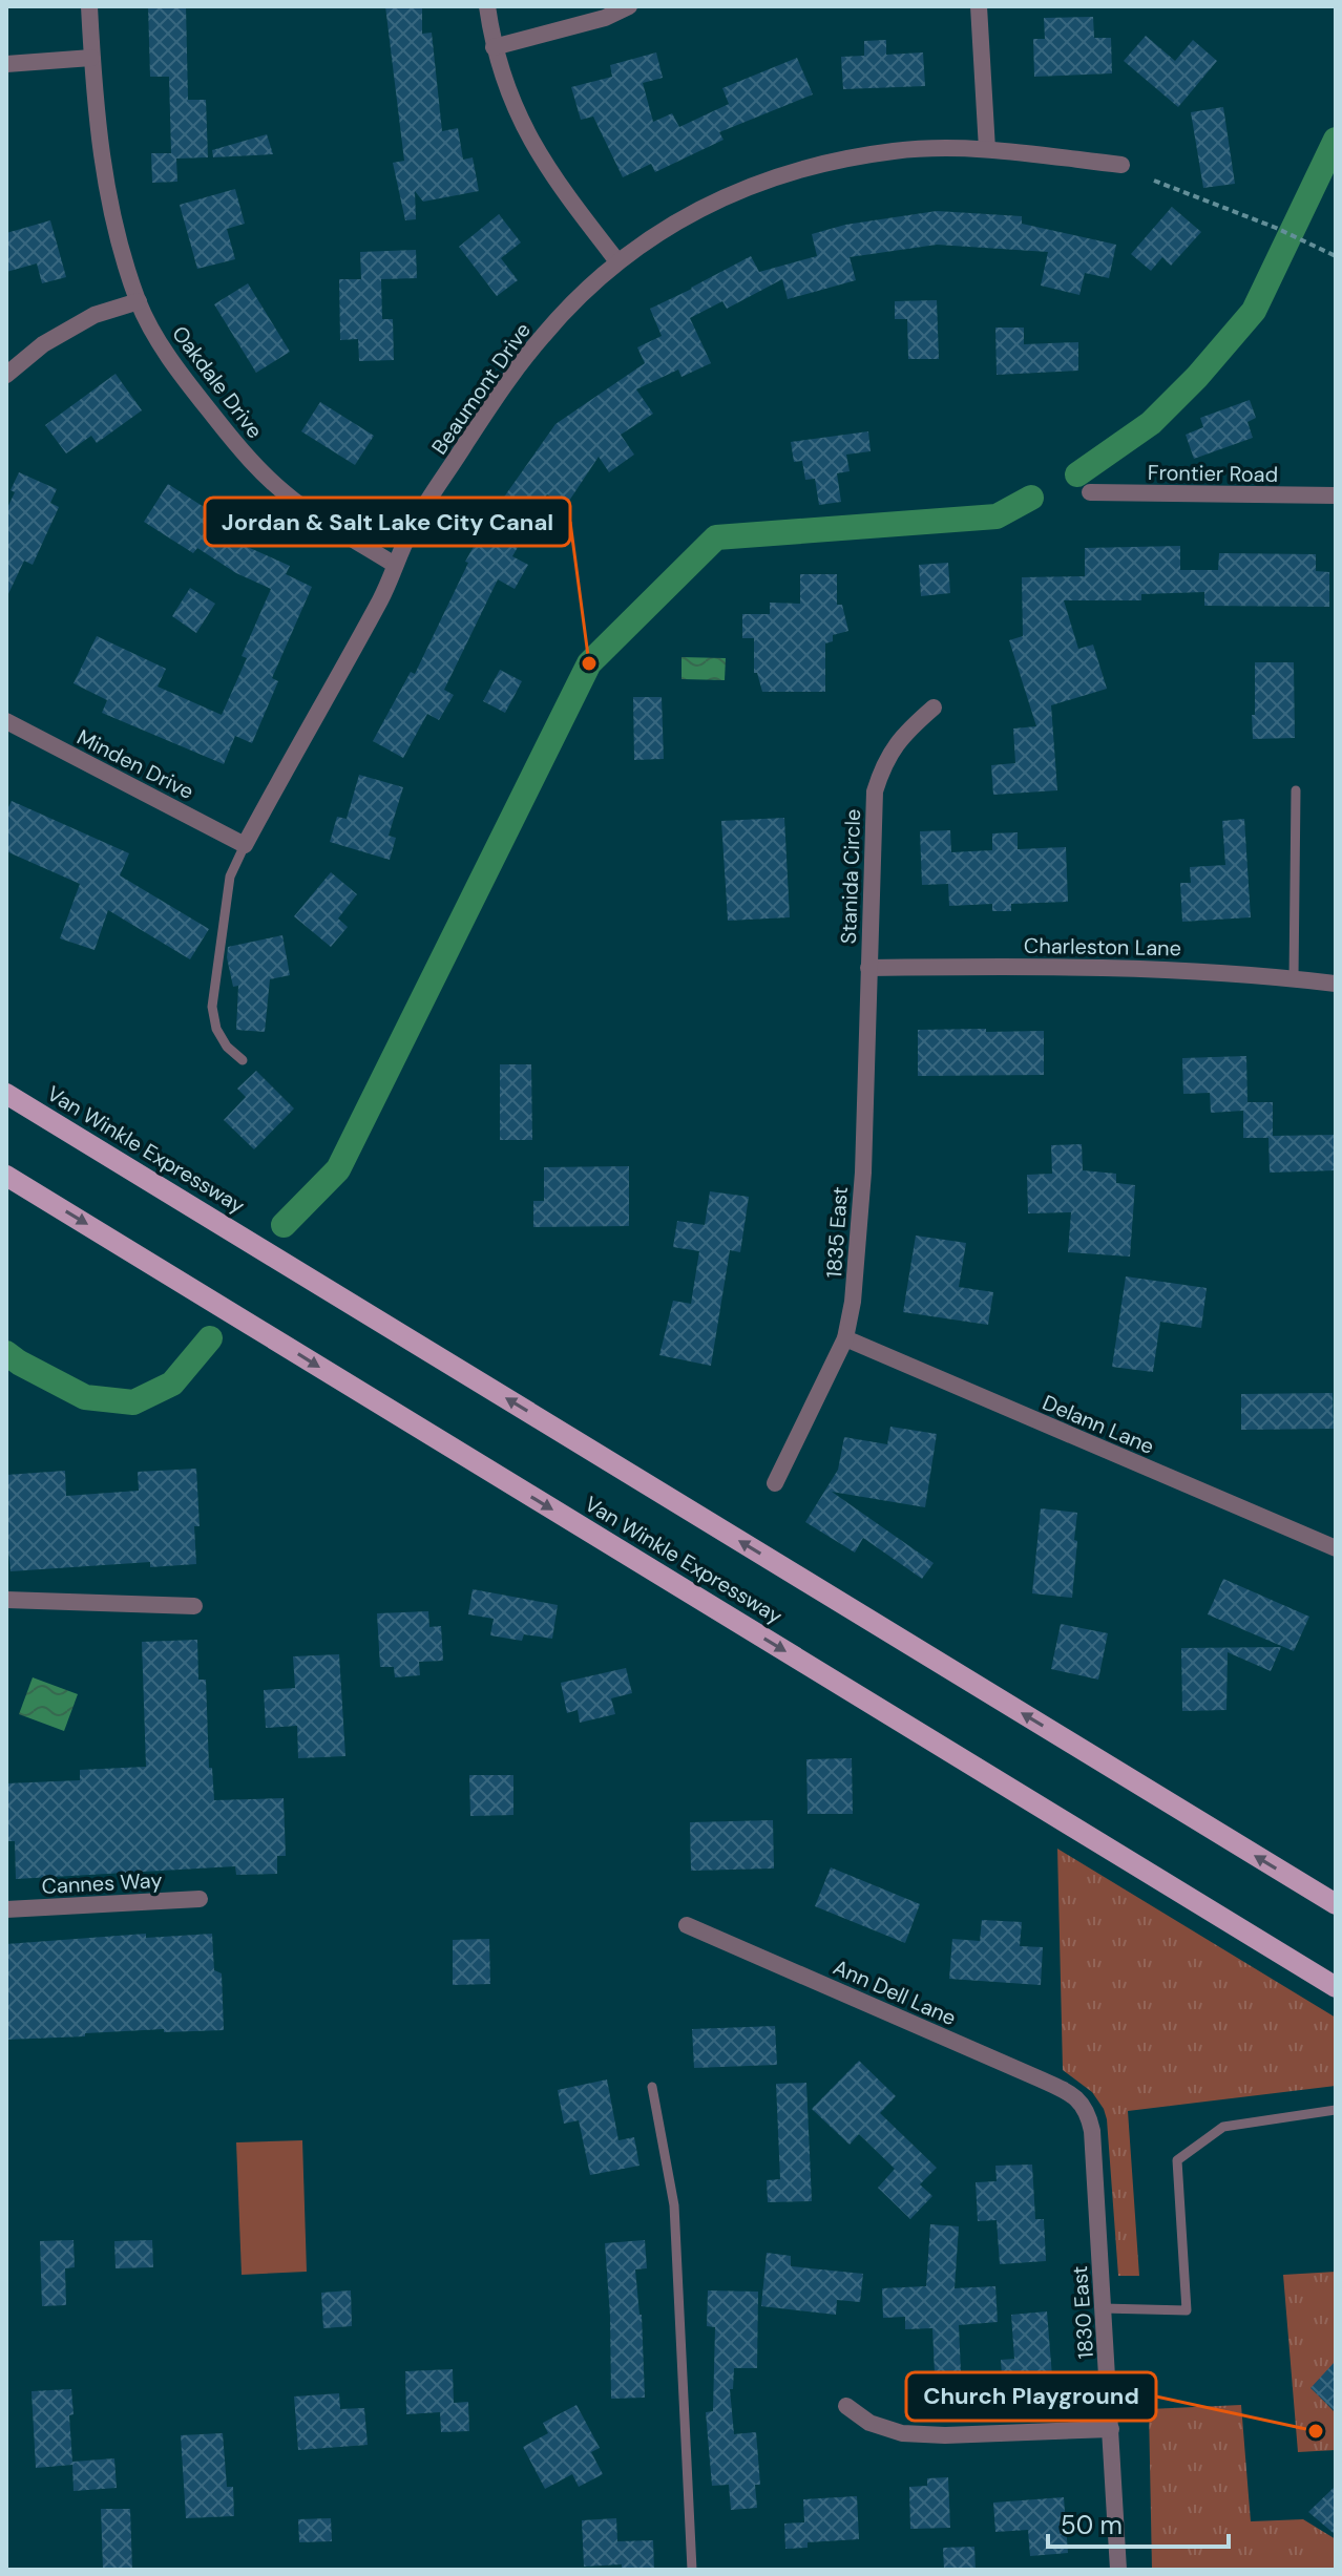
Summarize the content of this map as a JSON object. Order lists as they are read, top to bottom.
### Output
{
  "streets": {
    "main road": ["Van Winkle Expressway"],
    "street": [
      "Oakdale Drive",
      "Beaumont Drive",
      "Frontier Road",
      "Minden Drive",
      "Stanida Circle",
      "Charleston Lane",
      "1835 East",
      "Delann Lane",
      "Cannes Way",
      "Ann Dell Lane",
      "1830 East"
    ]
  },
  "crossings": [
    ["Oakdale Drive", "Beaumont Drive"],
    ["Beaumont Drive", "Minden Drive"],
    ["Stanida Circle", "Charleston Lane"],
    ["Stanida Circle", "1835 East"],
    ["Charleston Lane", "1835 East"],
    ["1835 East", "Delann Lane"],
    ["Ann Dell Lane", "1830 East"]
  ],
  "places": ["Jordan & Salt Lake City Canal", "Church Playground"],
  "scale_bar": "50 m"
}
